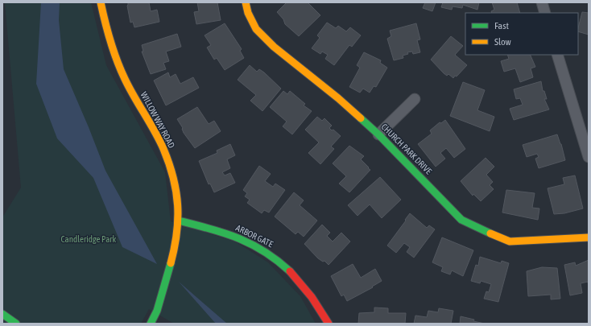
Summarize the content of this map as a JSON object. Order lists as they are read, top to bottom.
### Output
{
  "streets": {
    "street": ["WILLOW WAY ROAD", "CHURCH PARK DRIVE", "ARBOR GATE"]
  },
  "crossings": [
    ["WILLOW WAY ROAD", "ARBOR GATE"]
  ],
  "parks": ["Candleridge Park"],
  "legend": ["Fast", "Slow"]
}
